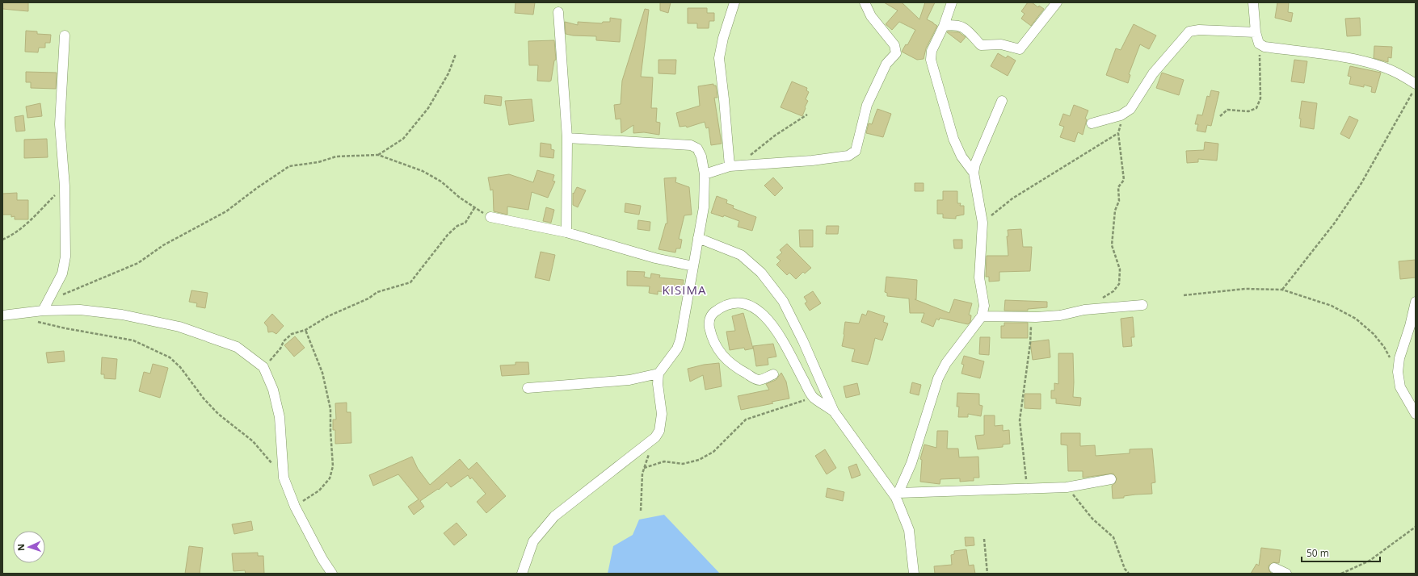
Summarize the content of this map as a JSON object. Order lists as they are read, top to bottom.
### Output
{
  "districts": ["KISIMA"],
  "scale_bar": "50 m",
  "north": "left"
}
